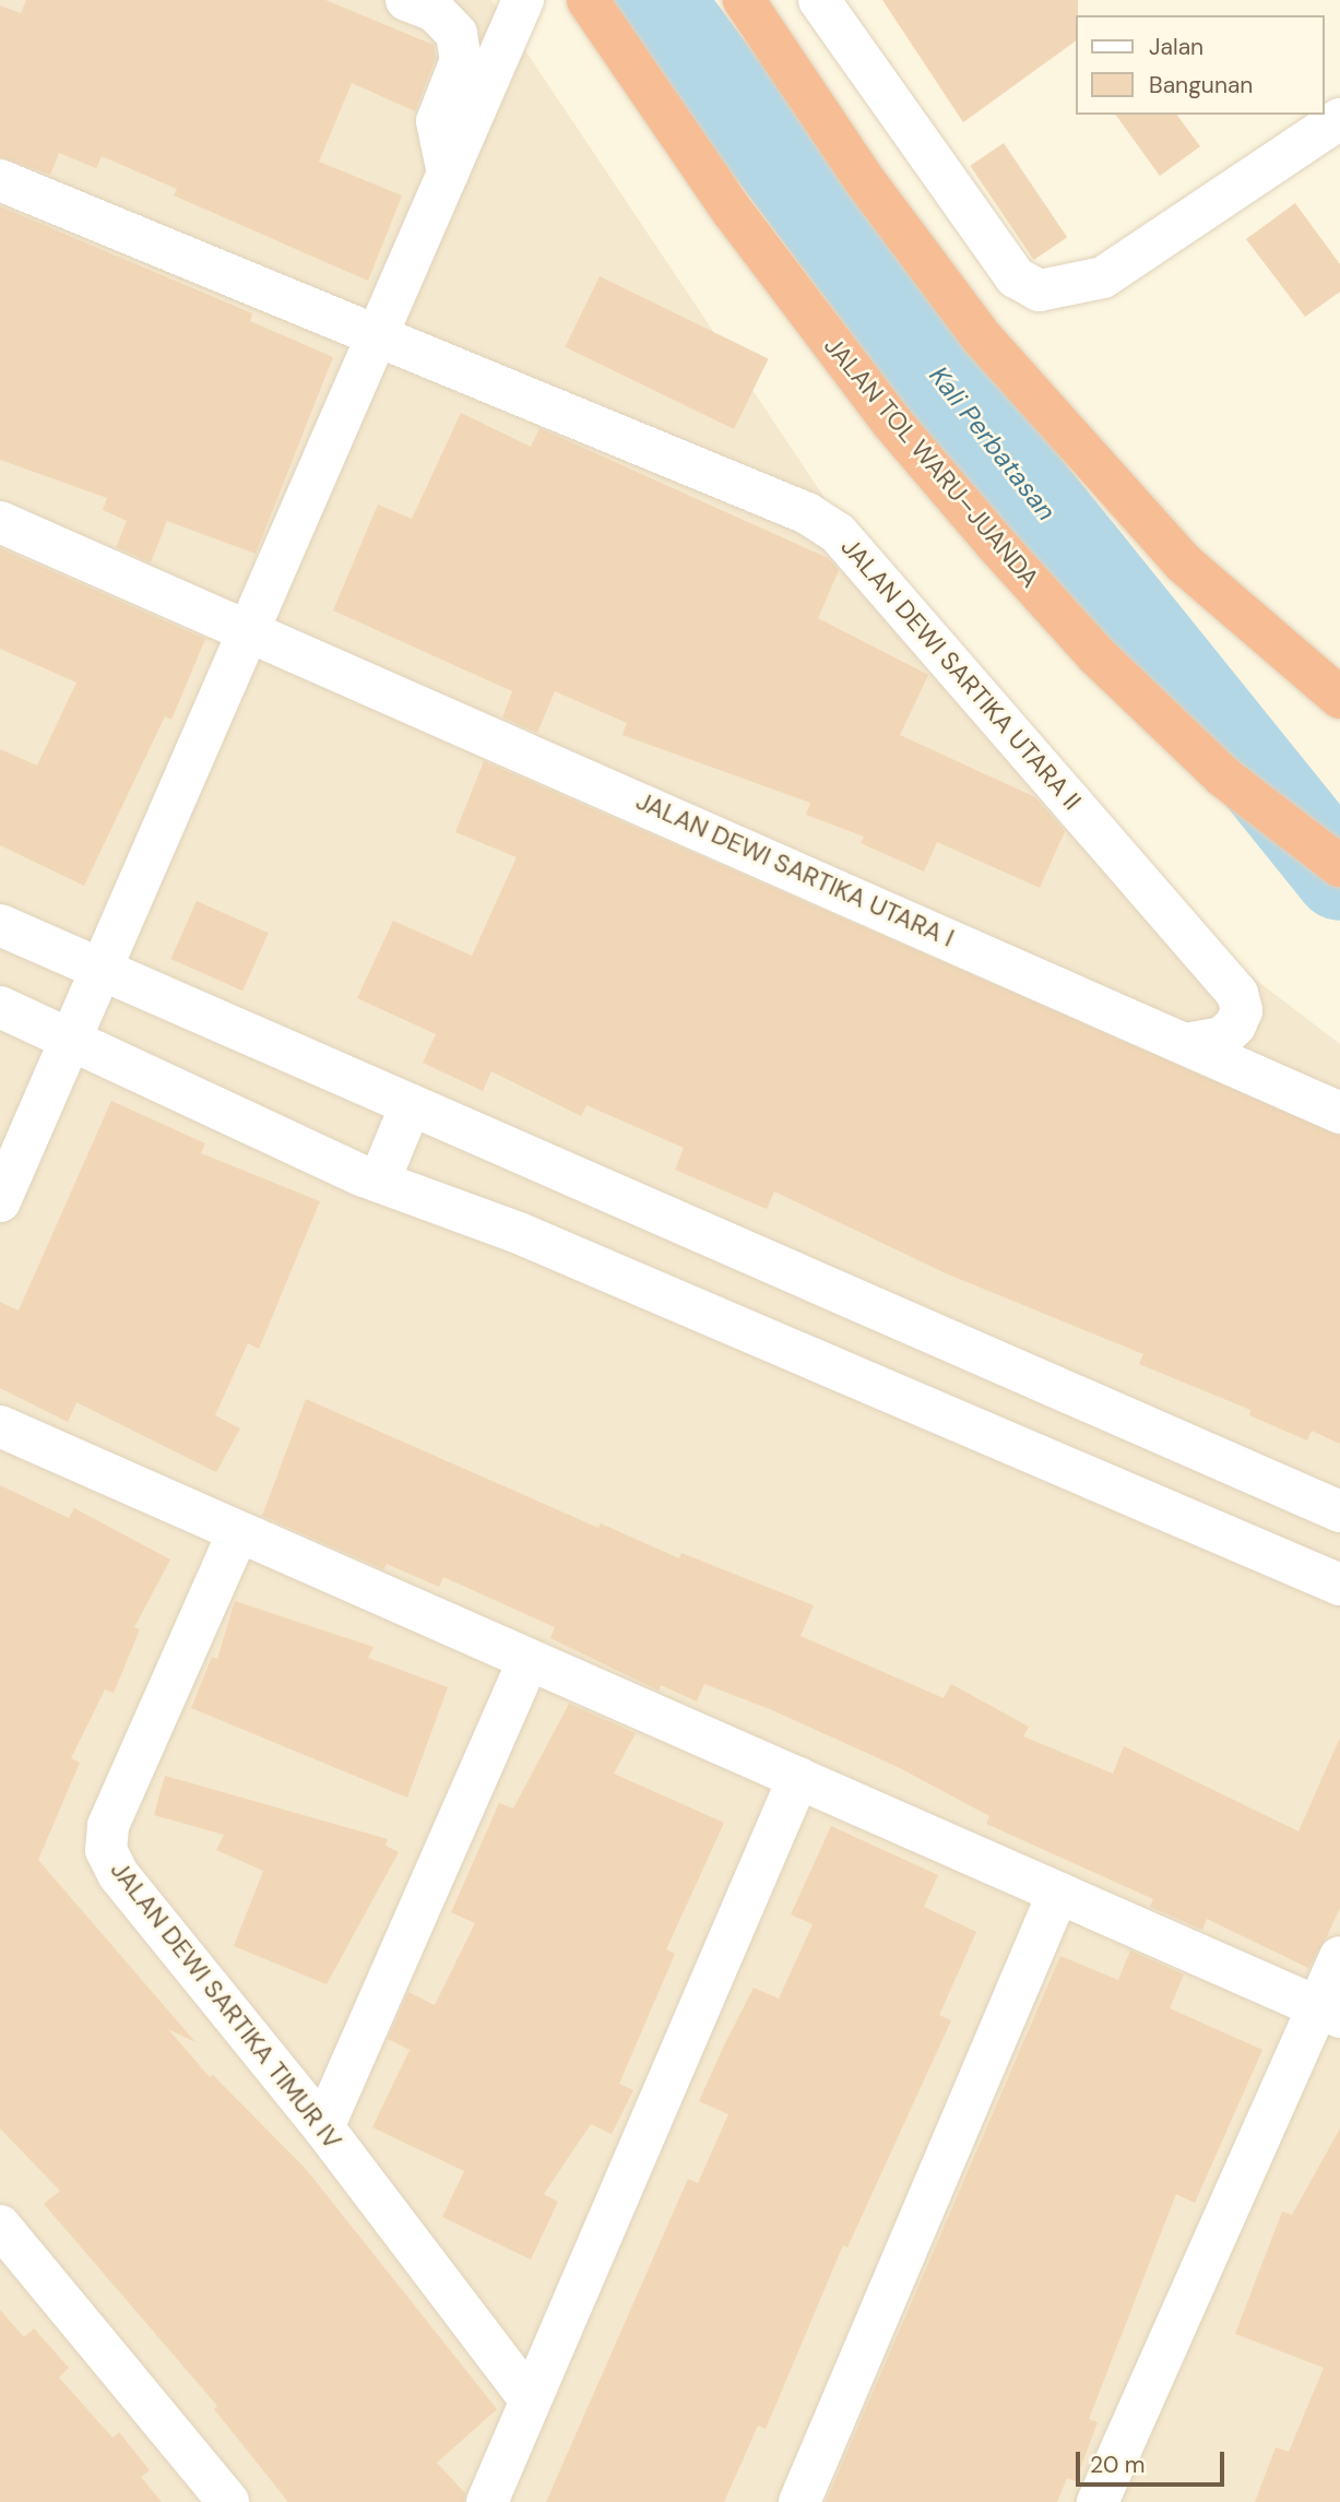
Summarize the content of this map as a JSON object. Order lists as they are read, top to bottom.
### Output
{
  "streets": {
    "highway": ["JALAN TOL WARU–JUANDA"],
    "street": ["JALAN DEWI SARTIKA UTARA II", "JALAN DEWI SARTIKA UTARA I", "JALAN DEWI SARTIKA TIMUR IV"]
  },
  "crossings": [
    ["JALAN DEWI SARTIKA UTARA II", "JALAN DEWI SARTIKA UTARA I"]
  ],
  "water": ["Kali Perbatasan"],
  "legend": ["Jalan", "Bangunan"],
  "scale_bar": "20 m"
}
